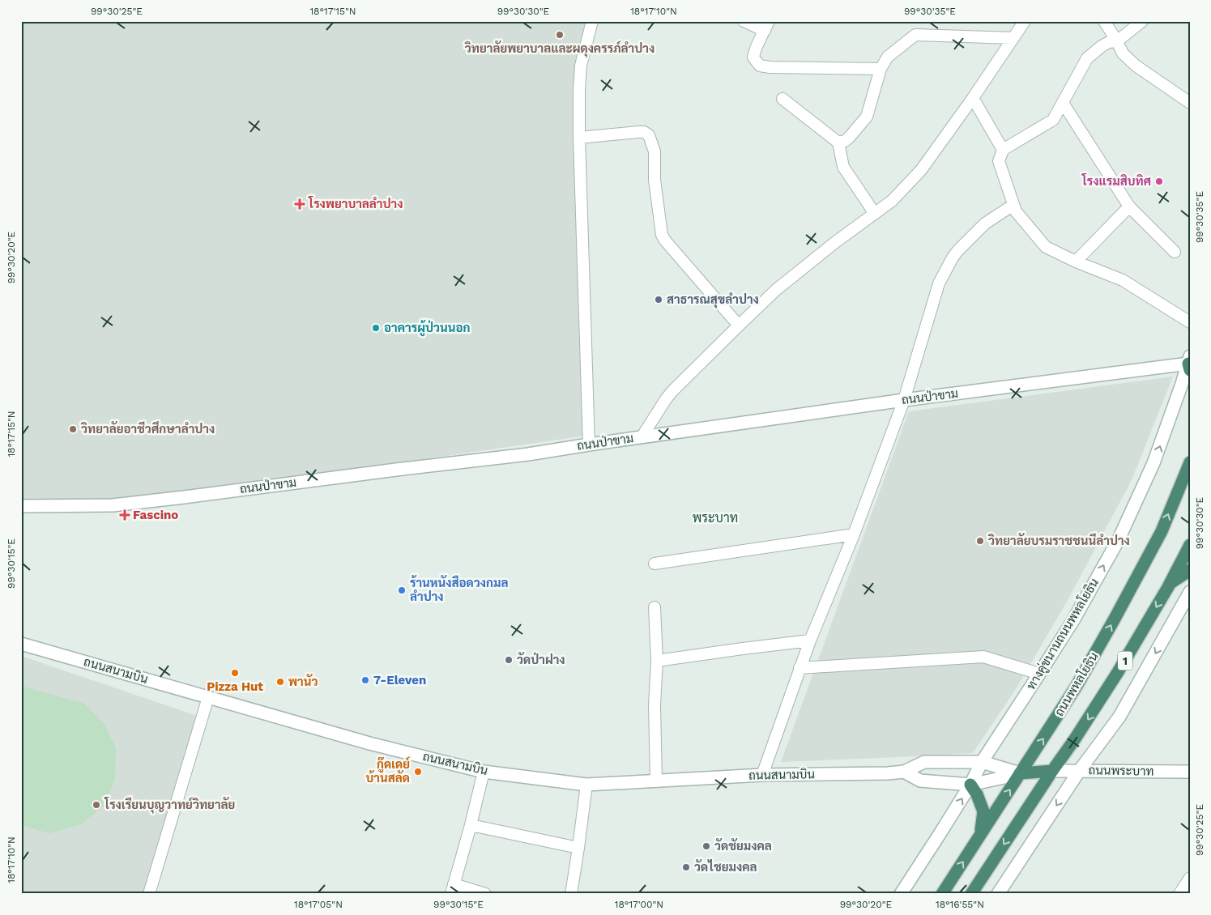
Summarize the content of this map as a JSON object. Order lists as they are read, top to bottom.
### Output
{
  "streets": {
    "highway": ["1", "ถนนพหลโยธิน"],
    "street": [
      "ถนนป่าขาม",
      "ทางคู่ขนานถนนพหลโยธิน",
      "ถนนสนามบิน",
      "ถนนพระบาท"
    ]
  },
  "crossings": [
    ["ถนนป่าขาม", "ทางคู่ขนานถนนพหลโยธิน"],
    ["ทางคู่ขนานถนนพหลโยธิน", "ถนนสนามบิน"],
    ["1", "ถนนพระบาท"],
    ["ถนนสนามบิน", "ถนนพหลโยธิน"]
  ],
  "districts": ["พระบาท"],
  "places": {
    "other": [
      "วิทยาลัยพยาบาลและผดุงครรภ์ลําปาง",
      "โรงแรมสิบทิศ",
      "สาธารณสุขลำปาง",
      "อาคารผู้ป่วนนอก",
      "วิทยาลัยอาชีวศึกษาลำปาง",
      "วิทยาลัยบรมราชชนนีลำปาง",
      "ร้านหนังสือดวงกมล ลำปาง",
      "วัดป่าฝาง",
      "Pizza Hut",
      "7-Eleven",
      "พานัว",
      "กู๊ดเดย์ บ้านสลัด",
      "โรงเรียนบุญวาทย์วิทยาลัย",
      "วัดชัยมงคล",
      "วัดไชยมงคล"
    ],
    "health": ["โรงพยาบาลลำปาง", "Fascino"]
  },
  "coordinates": [
    "99°30'25\"E",
    "18°17'15\"N",
    "99°30'30\"E",
    "18°17'10\"N",
    "99°30'35\"E",
    "99°30'20\"E",
    "99°30'15\"E",
    "18°17'05\"N",
    "18°17'00\"N",
    "18°16'55\"N"
  ]
}
